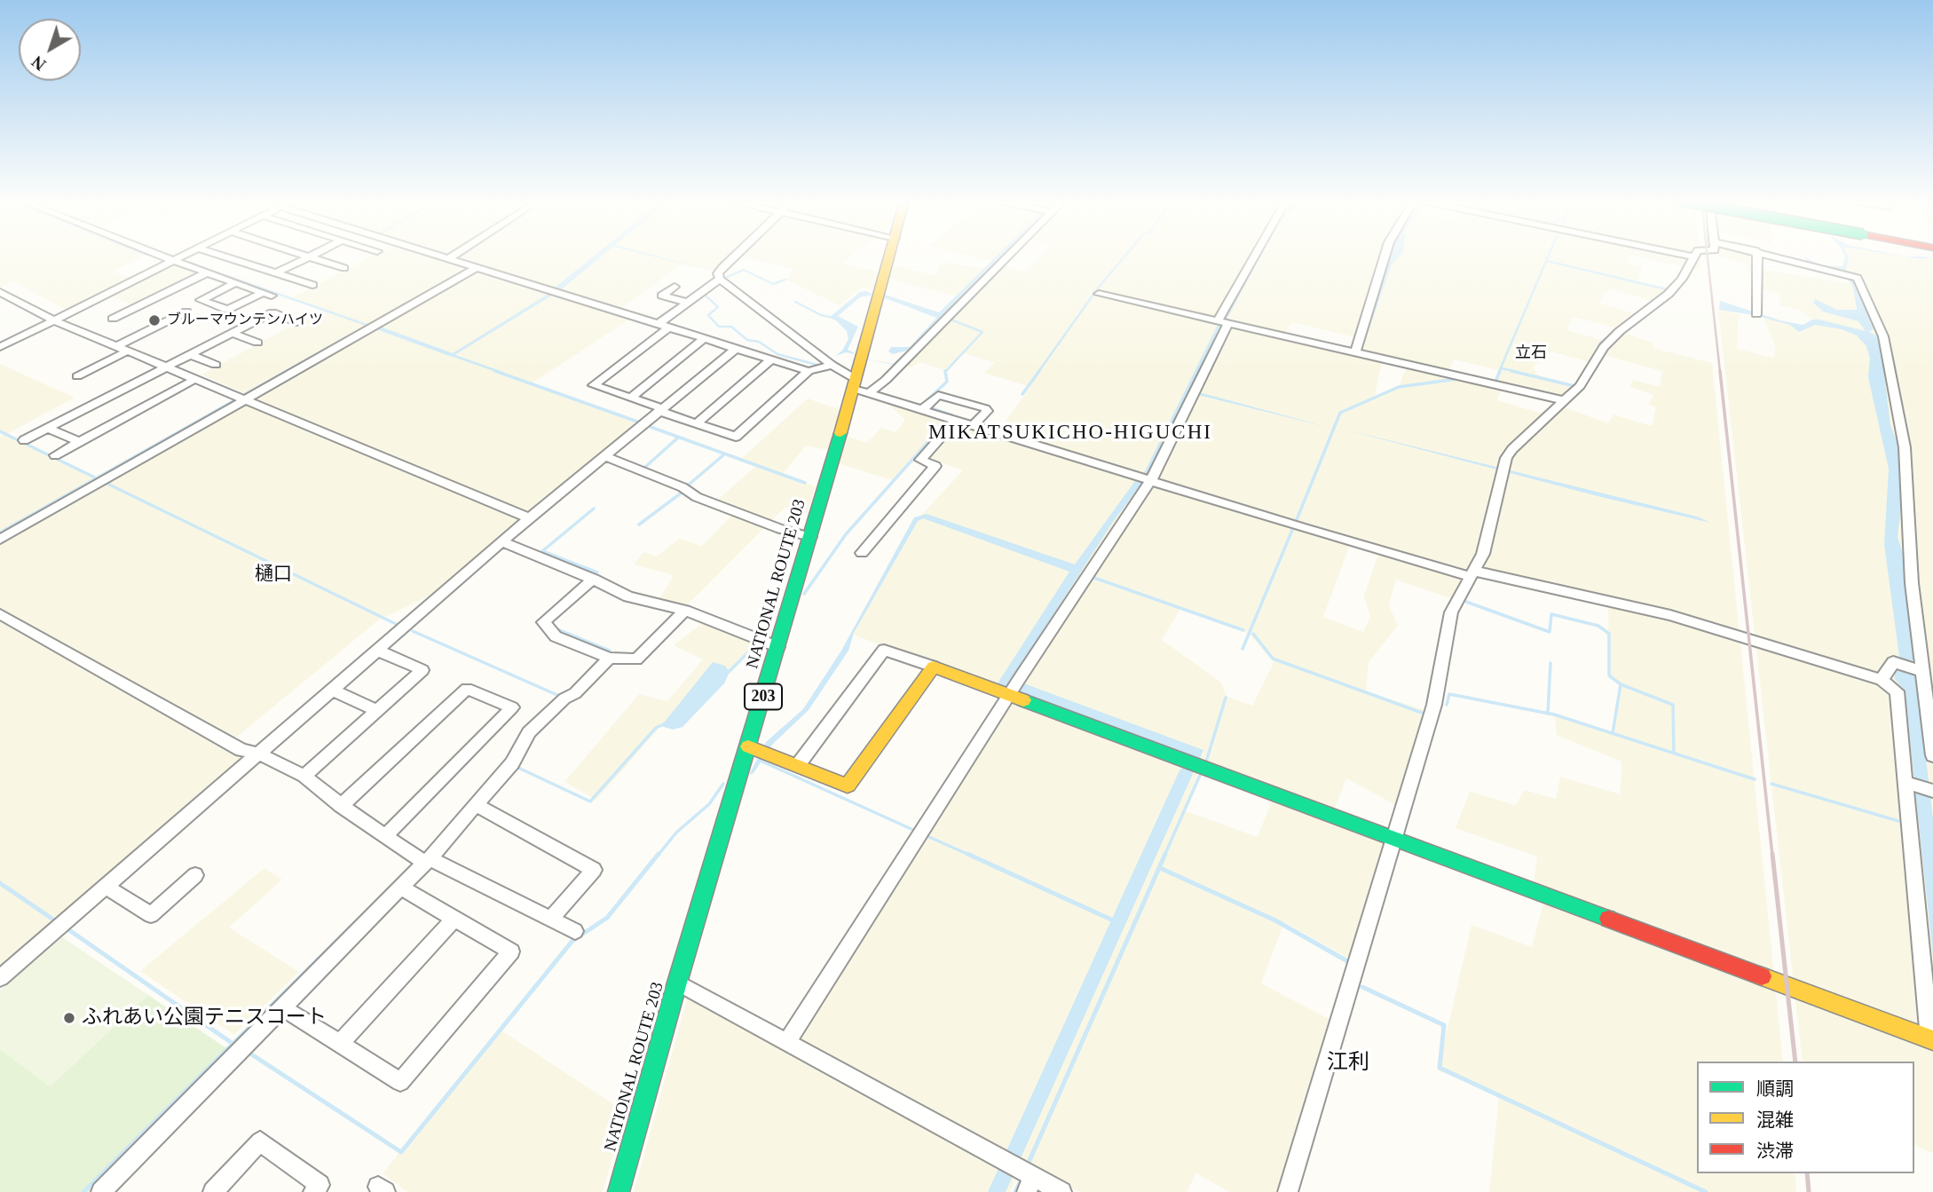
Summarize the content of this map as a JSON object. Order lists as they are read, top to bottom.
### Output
{
  "streets": {
    "main road": ["NATIONAL ROUTE 203", "203"]
  },
  "districts": [
    "立石",
    "MIKATSUKICHO-HIGUCHI",
    "樋口",
    "江利"
  ],
  "places": ["ブルーマウンテンハイツ", "ふれあい公園テニスコート"],
  "legend": ["順調", "混雑", "渋滞"],
  "north": "bottom left"
}
